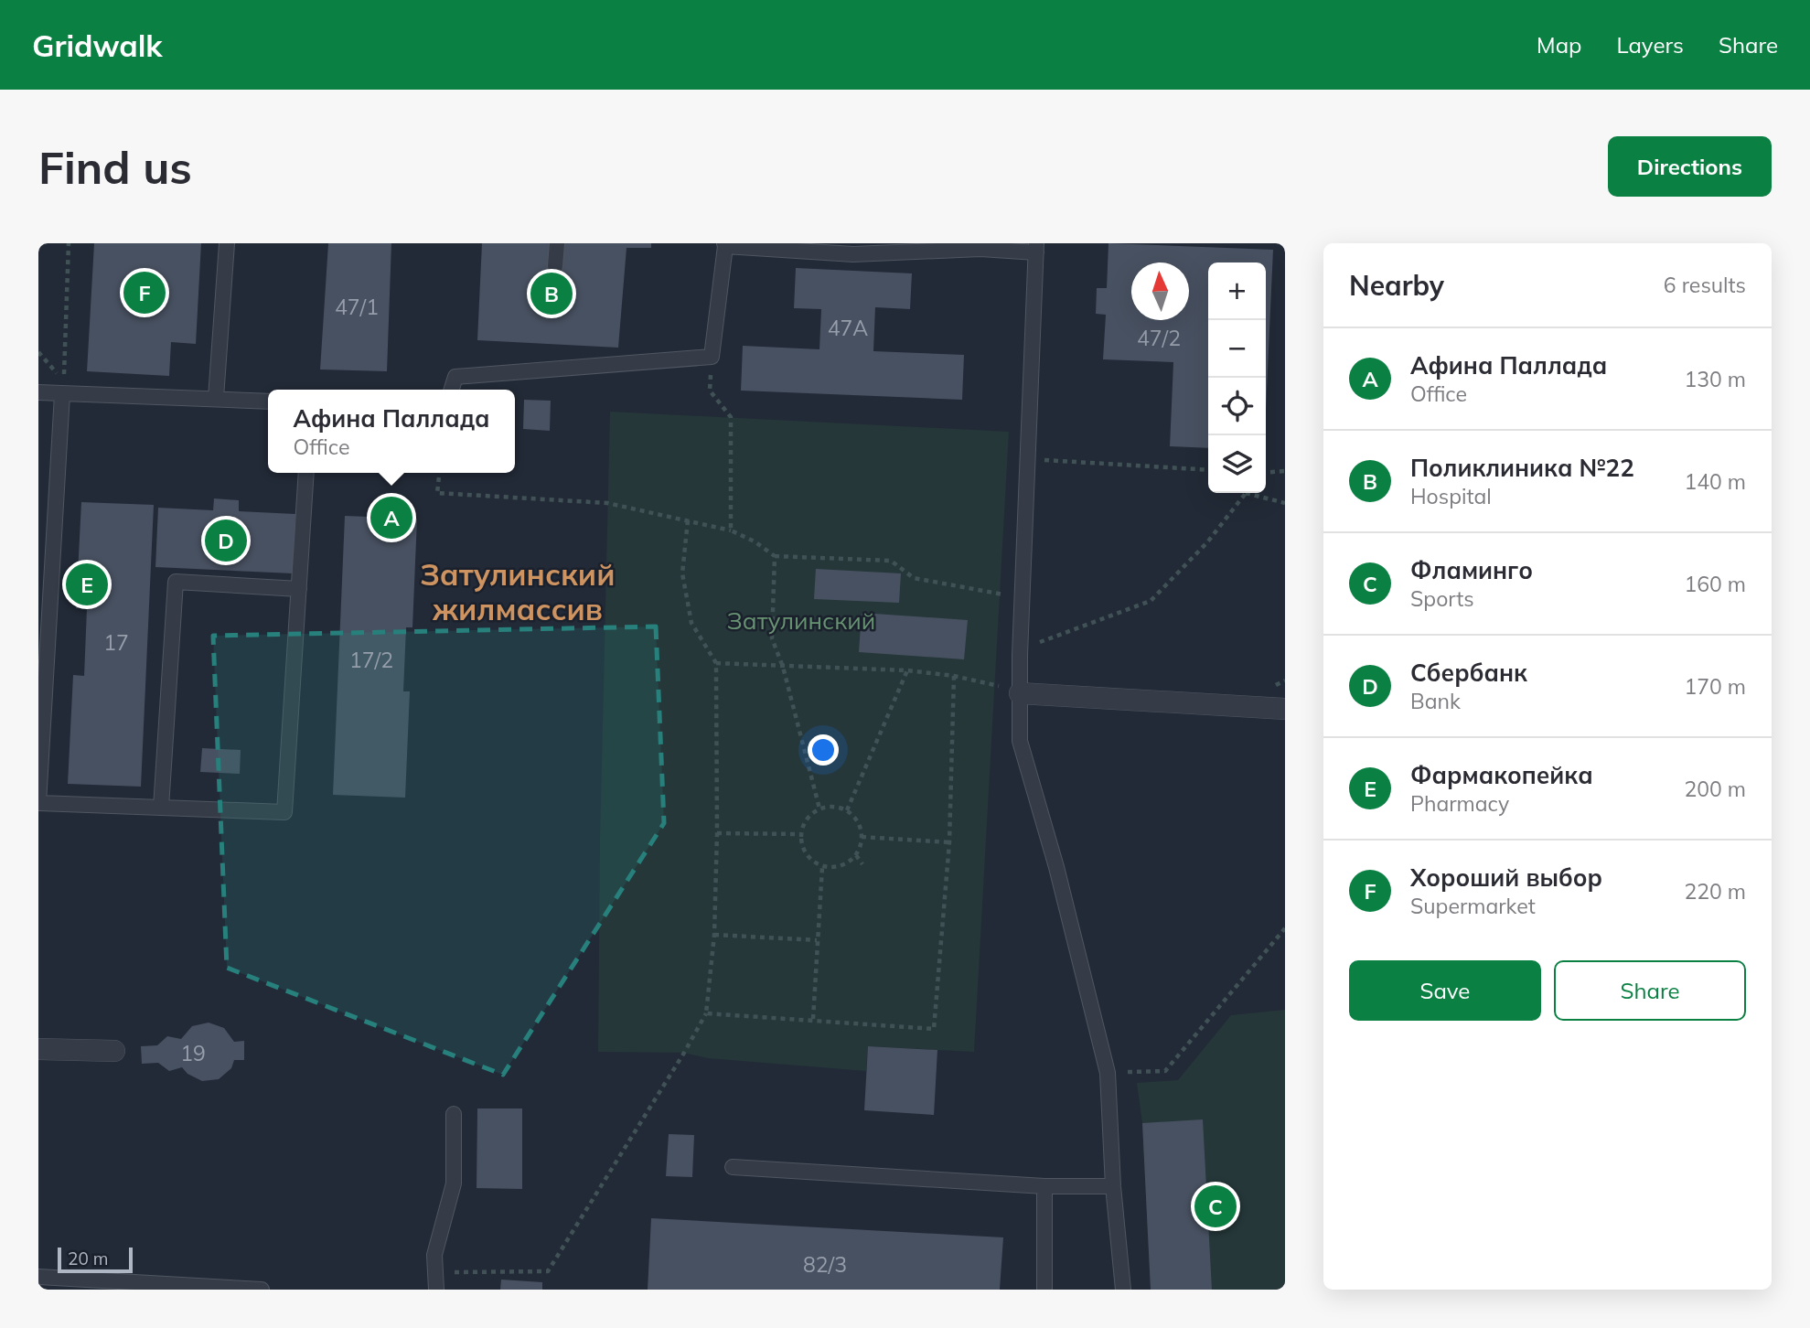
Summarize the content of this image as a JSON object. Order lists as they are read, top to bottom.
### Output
{
  "districts": ["Затулинский жилмассив"],
  "parks": ["Затулинский"],
  "house_numbers": [
    "47/1",
    "47А",
    "47/2",
    "17",
    "17/2",
    "19",
    "82/3"
  ],
  "scale_bar": "20 m",
  "north": "top",
  "page": {
    "header": "Gridwalk",
    "nav": ["Map", "Layers", "Share"],
    "buttons": [
      "Directions",
      ["Save", "Share"]
    ],
    "title": "Find us",
    "heading": ["Nearby", "6 results"],
    "map_buttons": ["+", "−"],
    "pins": [
      "F",
      "B",
      "A",
      "D",
      "E",
      "C"
    ],
    "list": [
      {
        "mark": "A",
        "name": "Афина Паллада",
        "note": "Office",
        "value": "130 m"
      },
      {
        "mark": "B",
        "name": "Поликлиника №22",
        "note": "Hospital",
        "value": "140 m"
      },
      {
        "mark": "C",
        "name": "Фламинго",
        "note": "Sports",
        "value": "160 m"
      },
      {
        "mark": "D",
        "name": "Сбербанк",
        "note": "Bank",
        "value": "170 m"
      },
      {
        "mark": "E",
        "name": "Фармакопейка",
        "note": "Pharmacy",
        "value": "200 m"
      },
      {
        "mark": "F",
        "name": "Хороший выбор",
        "note": "Supermarket",
        "value": "220 m"
      }
    ],
    "popup": ["Афина Паллада", "Office"],
    "scale": "20 m"
  }
}
